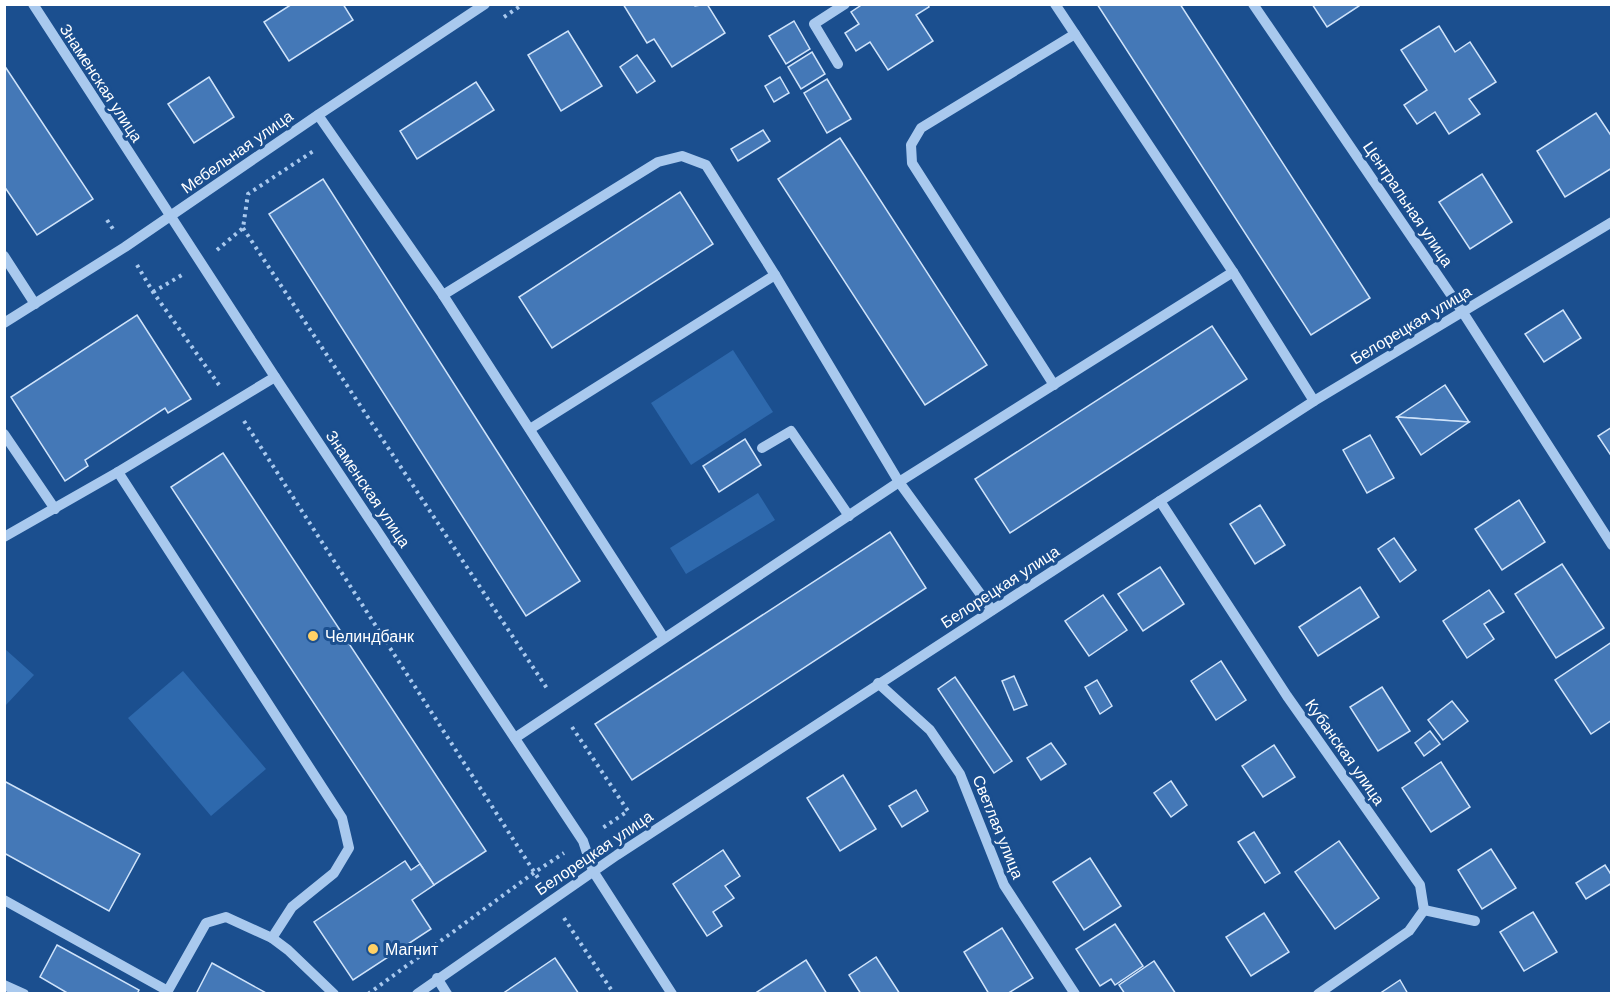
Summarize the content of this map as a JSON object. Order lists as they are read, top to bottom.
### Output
{
  "streets": {
    "street": [
      "Знаменская улица",
      "Мебельная улица",
      "Центральная улица",
      "Белорецкая улица",
      "Кубанская улица",
      "Светлая улица"
    ]
  },
  "crossings": [
    ["Знаменская улица", "Мебельная улица"],
    ["Знаменская улица", "Белорецкая улица"],
    ["Центральная улица", "Белорецкая улица"],
    ["Белорецкая улица", "Кубанская улица"],
    ["Белорецкая улица", "Светлая улица"]
  ],
  "places": ["Челиндбанк", "Магнит"]
}
